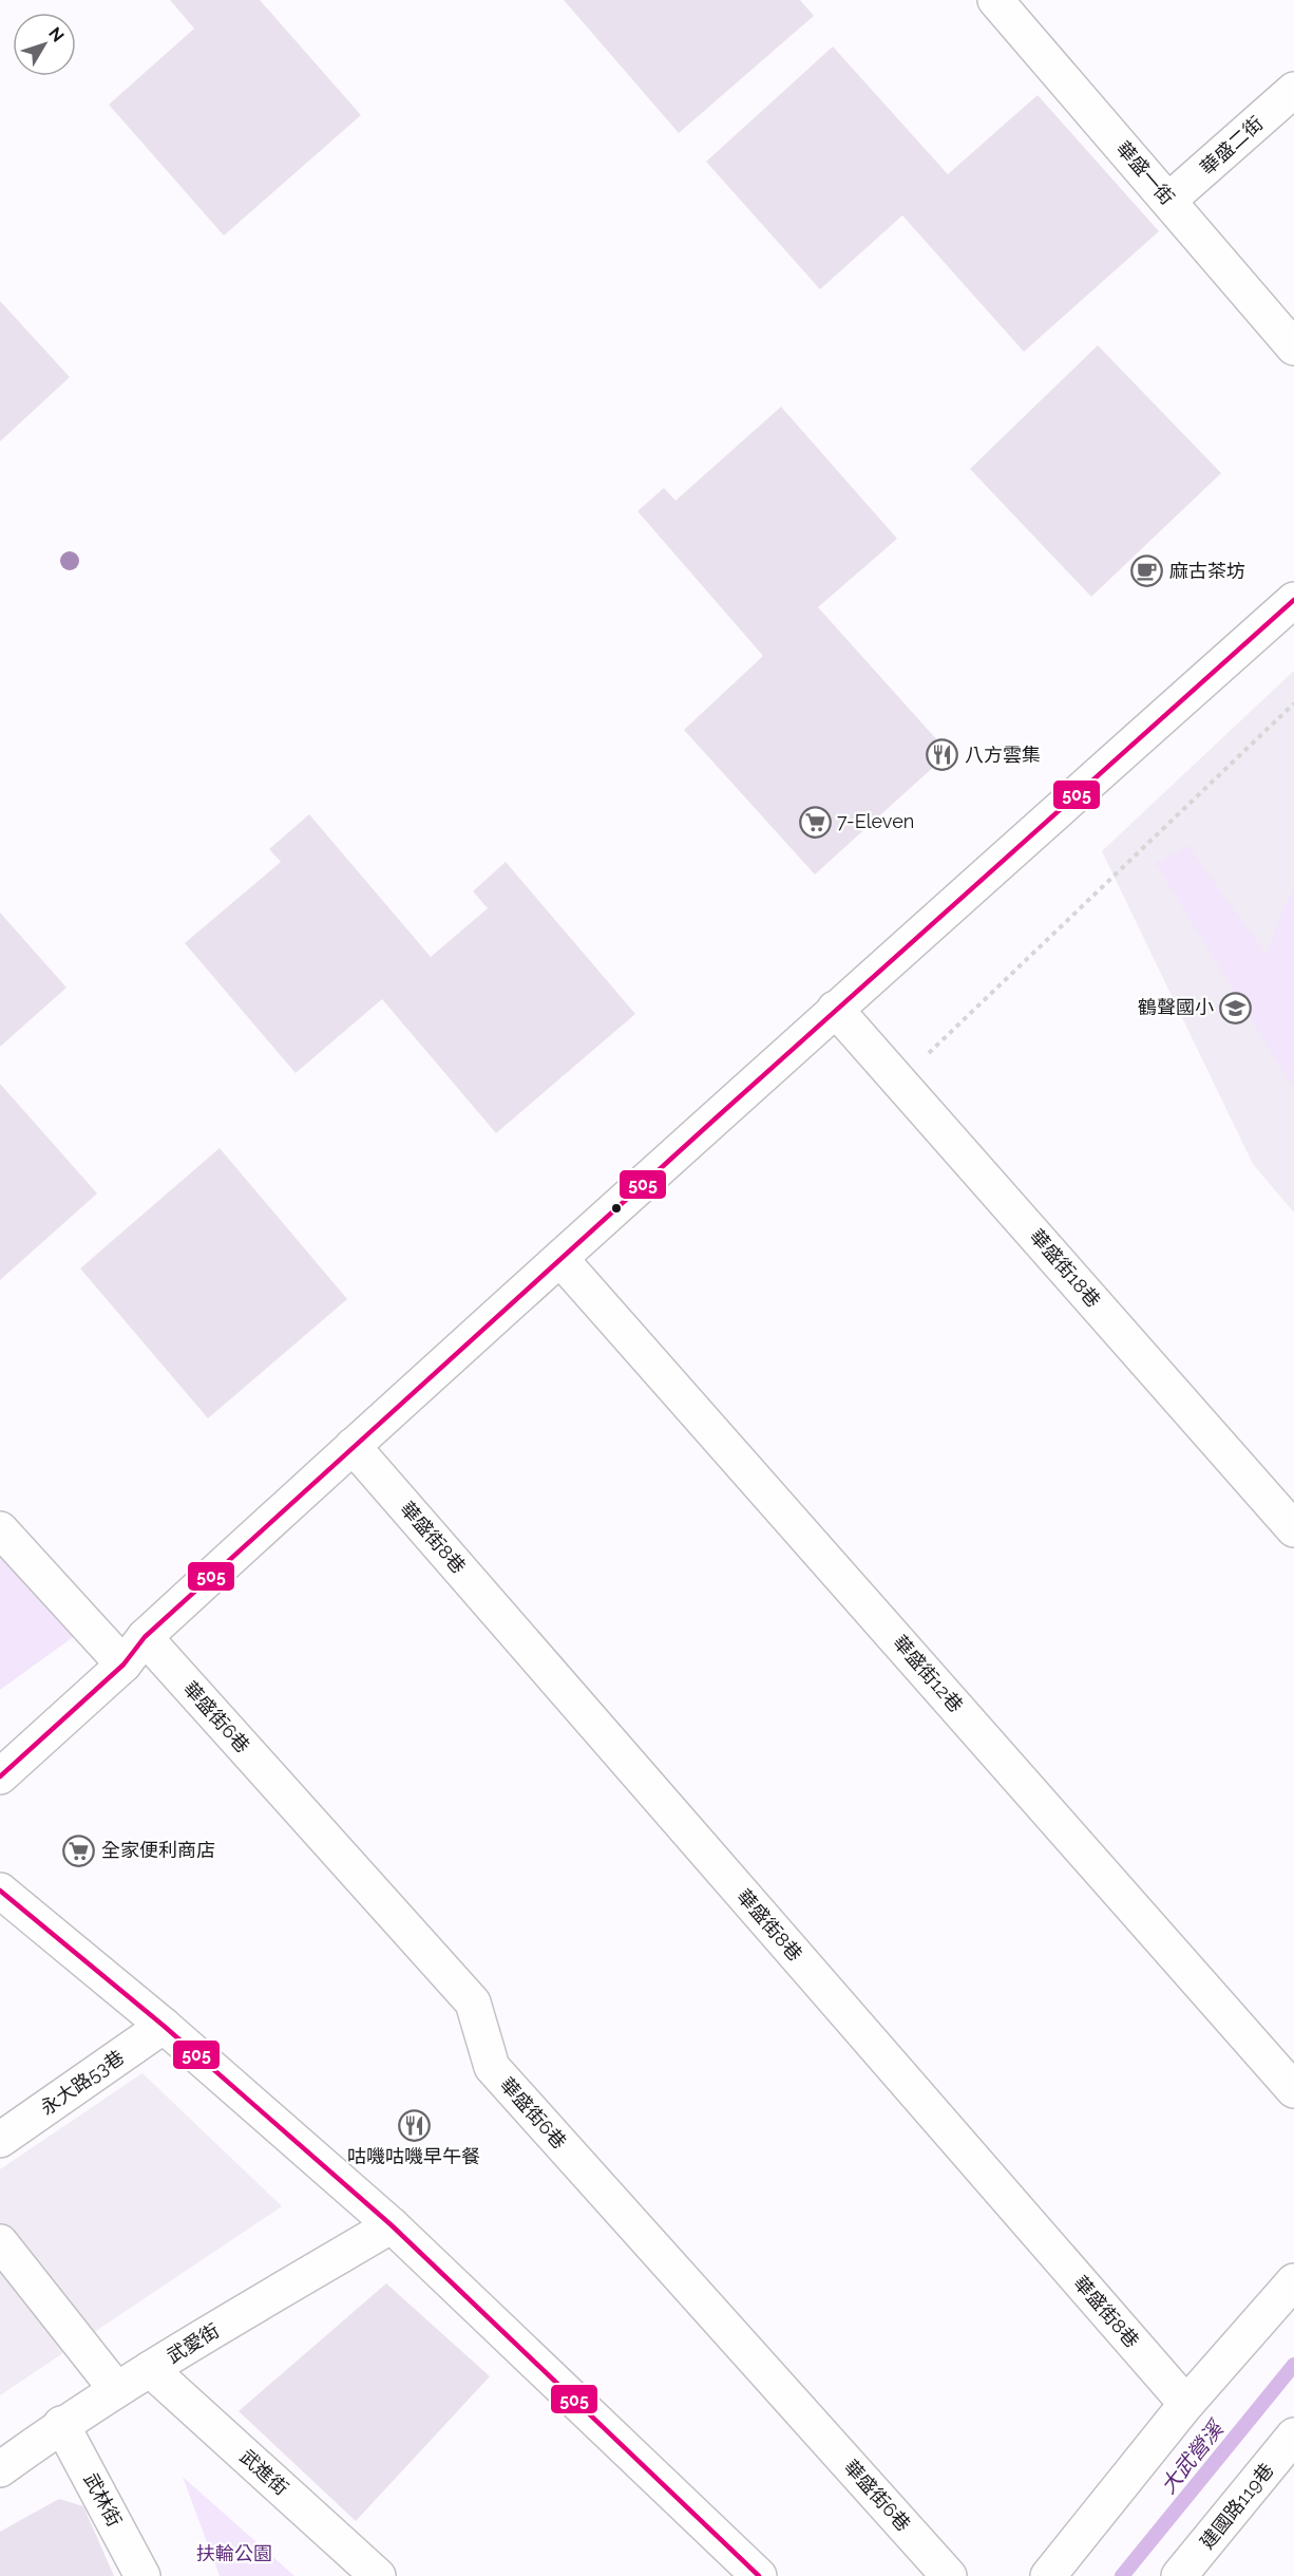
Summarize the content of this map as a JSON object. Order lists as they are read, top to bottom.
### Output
{
  "streets": {
    "street": [
      "華盛二街",
      "華盛一街",
      "華盛街18巷",
      "華盛街8巷",
      "華盛街12巷",
      "華盛街6巷",
      "永大路53巷",
      "武愛街",
      "武進街",
      "武林街",
      "建國路119巷"
    ]
  },
  "crossings": [
    ["華盛二街", "華盛一街"],
    ["武愛街", "武進街"],
    ["武愛街", "武林街"]
  ],
  "water": ["大武營溪"],
  "parks": ["扶輪公園"],
  "places": {
    "cafe": ["麻古茶坊"],
    "restaurant": ["八方雲集", "咕嘰咕嘰早午餐"],
    "supermarket": ["7-Eleven", "全家便利商店"],
    "school or university": ["鶴聲國小"]
  },
  "lines": ["transit line 505"],
  "north": "top right"
}
